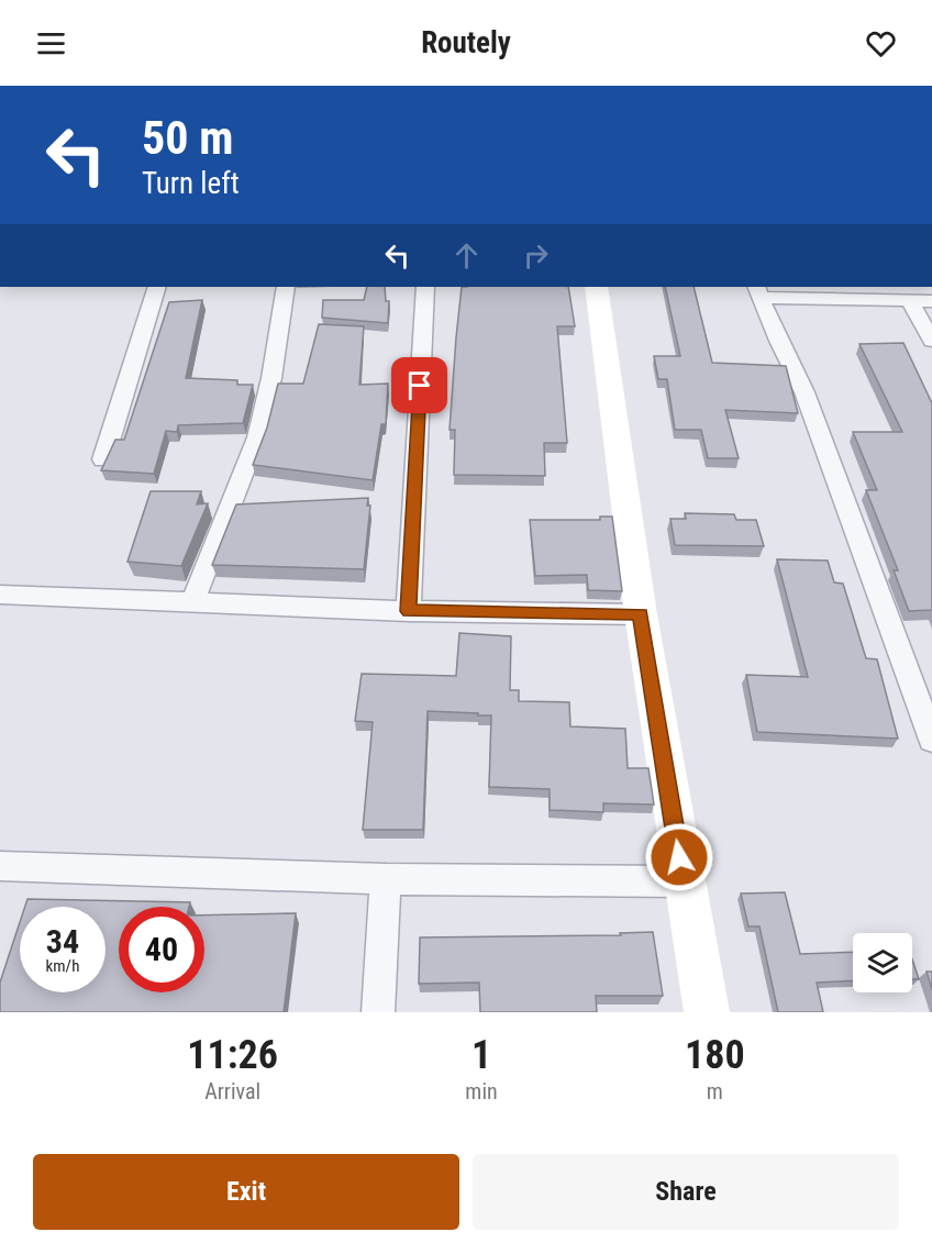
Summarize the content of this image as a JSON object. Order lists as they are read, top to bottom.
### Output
{
  "page": {
    "header": "Routely",
    "turn": ["50 m", "Turn left"],
    "speed": "34 km/h",
    "limit": "40",
    "eta": [
      "11:26",
      "Arrival",
      "1",
      "min",
      "180",
      "m"
    ],
    "buttons": ["Exit", "Share"]
  }
}
